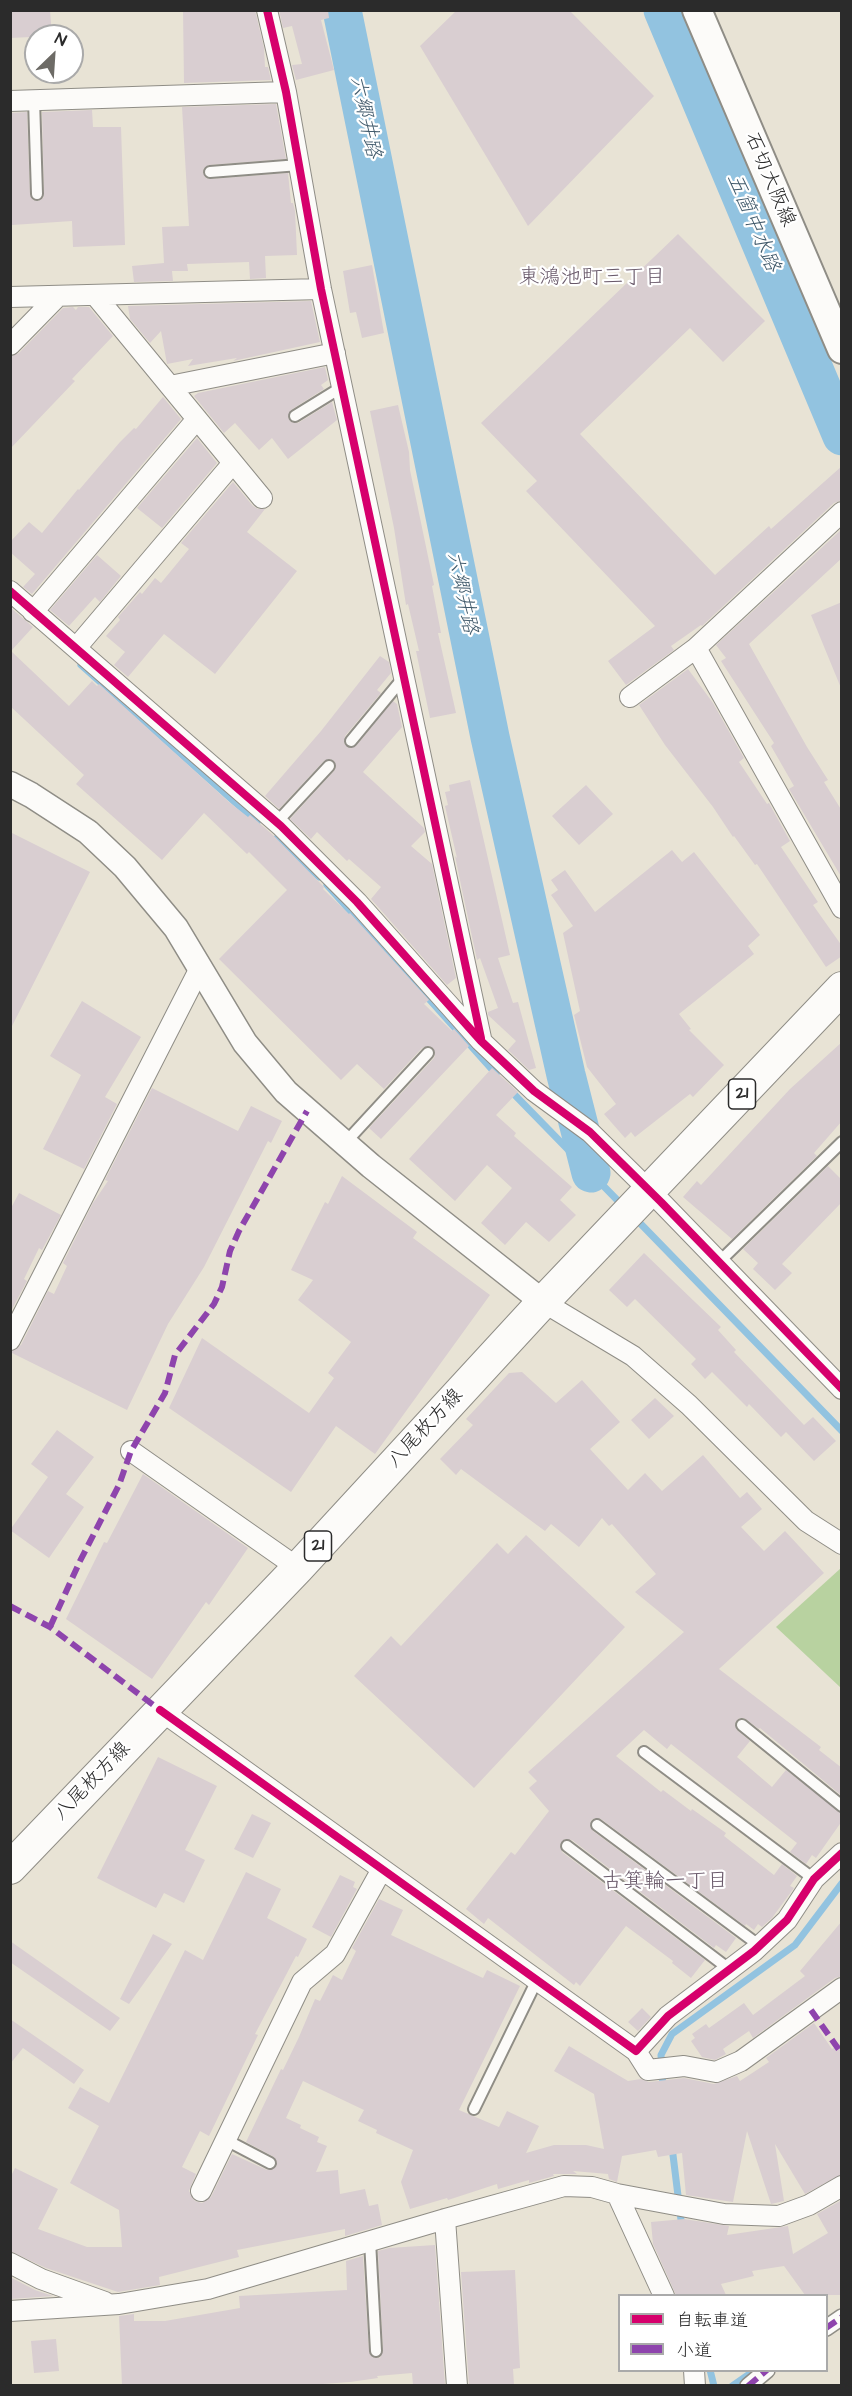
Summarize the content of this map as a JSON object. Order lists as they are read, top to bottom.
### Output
{
  "streets": {
    "main road": ["石切大阪線", "21", "八尾枚方線"]
  },
  "districts": ["東鴻池町三丁目", "古箕輪一丁目"],
  "water": ["六郷井路", "五箇中水路"],
  "legend": ["自転車道", "小道"],
  "north": "top right"
}
